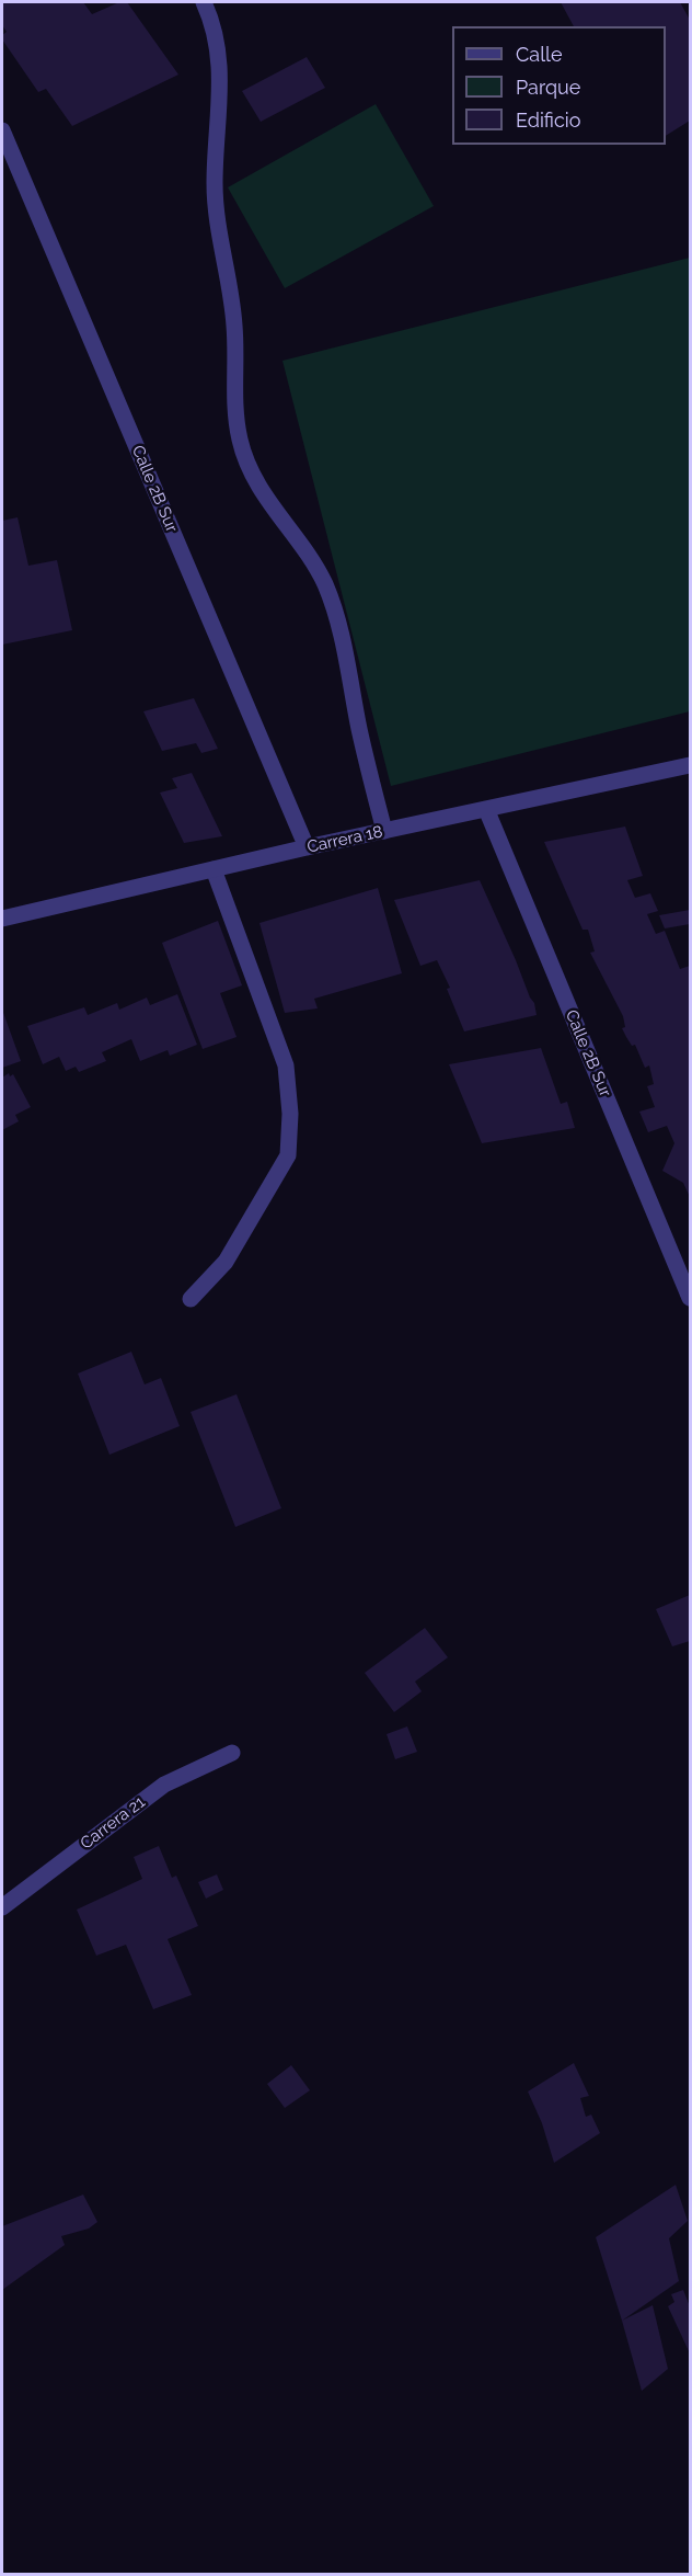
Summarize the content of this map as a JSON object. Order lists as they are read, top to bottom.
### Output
{
  "streets": {
    "street": ["Calle 2B Sur", "Carrera 18", "Carrera 21"]
  },
  "crossings": [
    ["Calle 2B Sur", "Carrera 18"]
  ],
  "legend": ["Calle", "Parque", "Edificio"]
}
